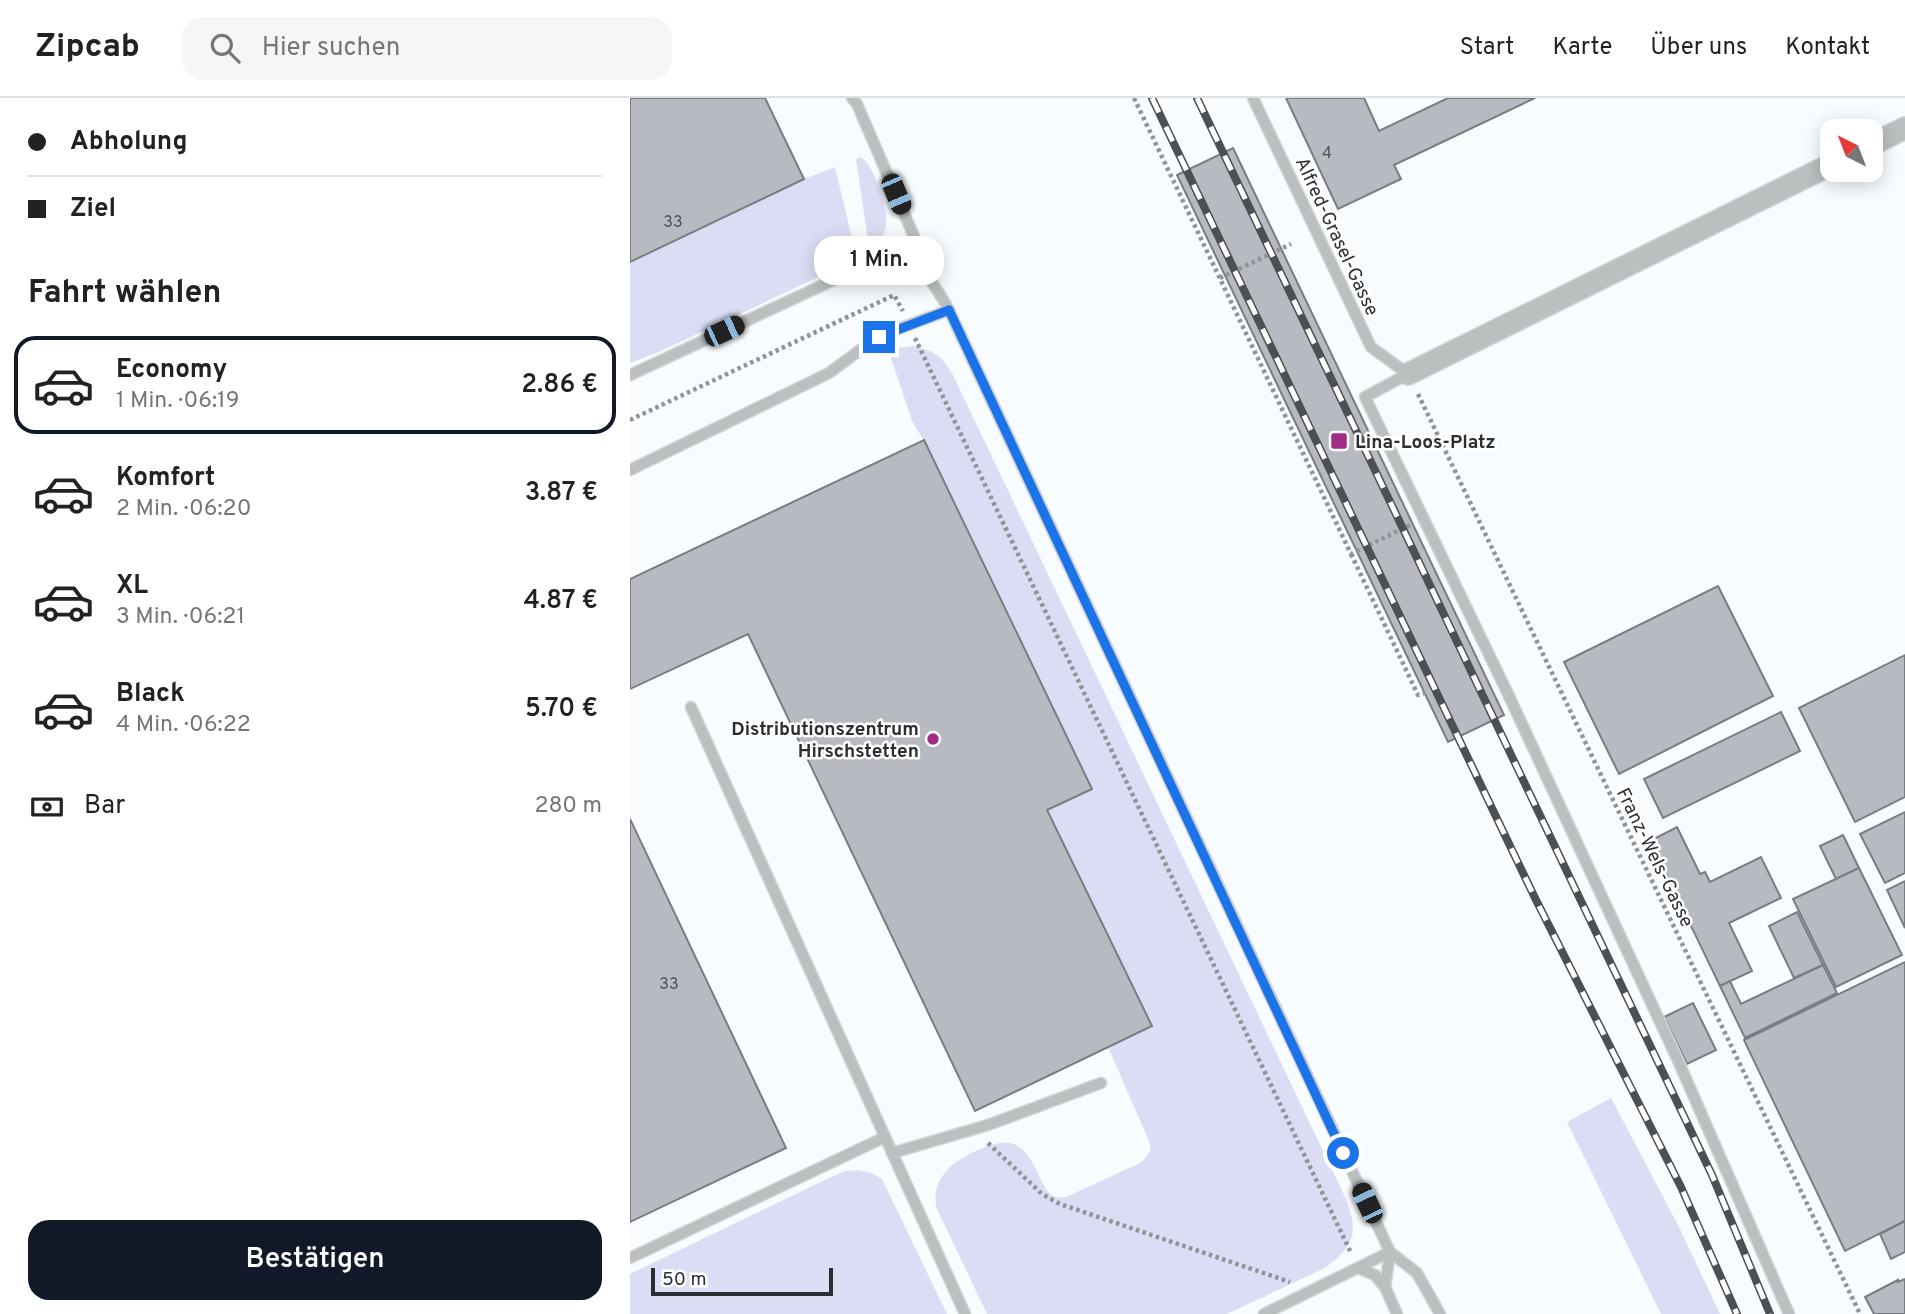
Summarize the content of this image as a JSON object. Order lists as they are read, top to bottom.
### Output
{
  "streets": {
    "lane": ["Alfred-Grasel-Gasse"],
    "path": ["Franz-Wels-Gasse"]
  },
  "places": {
    "transit": ["Lina-Loos-Platz"],
    "other": ["Distributionszentrum Hirschstetten"]
  },
  "house_numbers": ["4", "33", "33"],
  "scale_bar": "50 m",
  "north": "top left",
  "page": {
    "header": "Zipcab",
    "search": "Hier suchen",
    "nav": [
      "Start",
      "Karte",
      "Über uns",
      "Kontakt"
    ],
    "banner": ["Abholung", "Ziel"],
    "bubble": "1 Min.",
    "heading": "Fahrt wählen",
    "list": [
      {
        "name": "Economy",
        "note": "1 Min. · 06:19",
        "value": "2.86 €"
      },
      {
        "name": "Komfort",
        "note": "2 Min. · 06:20",
        "value": "3.87 €"
      },
      {
        "name": "XL",
        "note": "3 Min. · 06:21",
        "value": "4.87 €"
      },
      {
        "name": "Black",
        "note": "4 Min. · 06:22",
        "value": "5.70 €"
      }
    ],
    "pay": ["Bar", "280 m"],
    "buttons": "Bestätigen",
    "scale": "50 m"
  }
}
